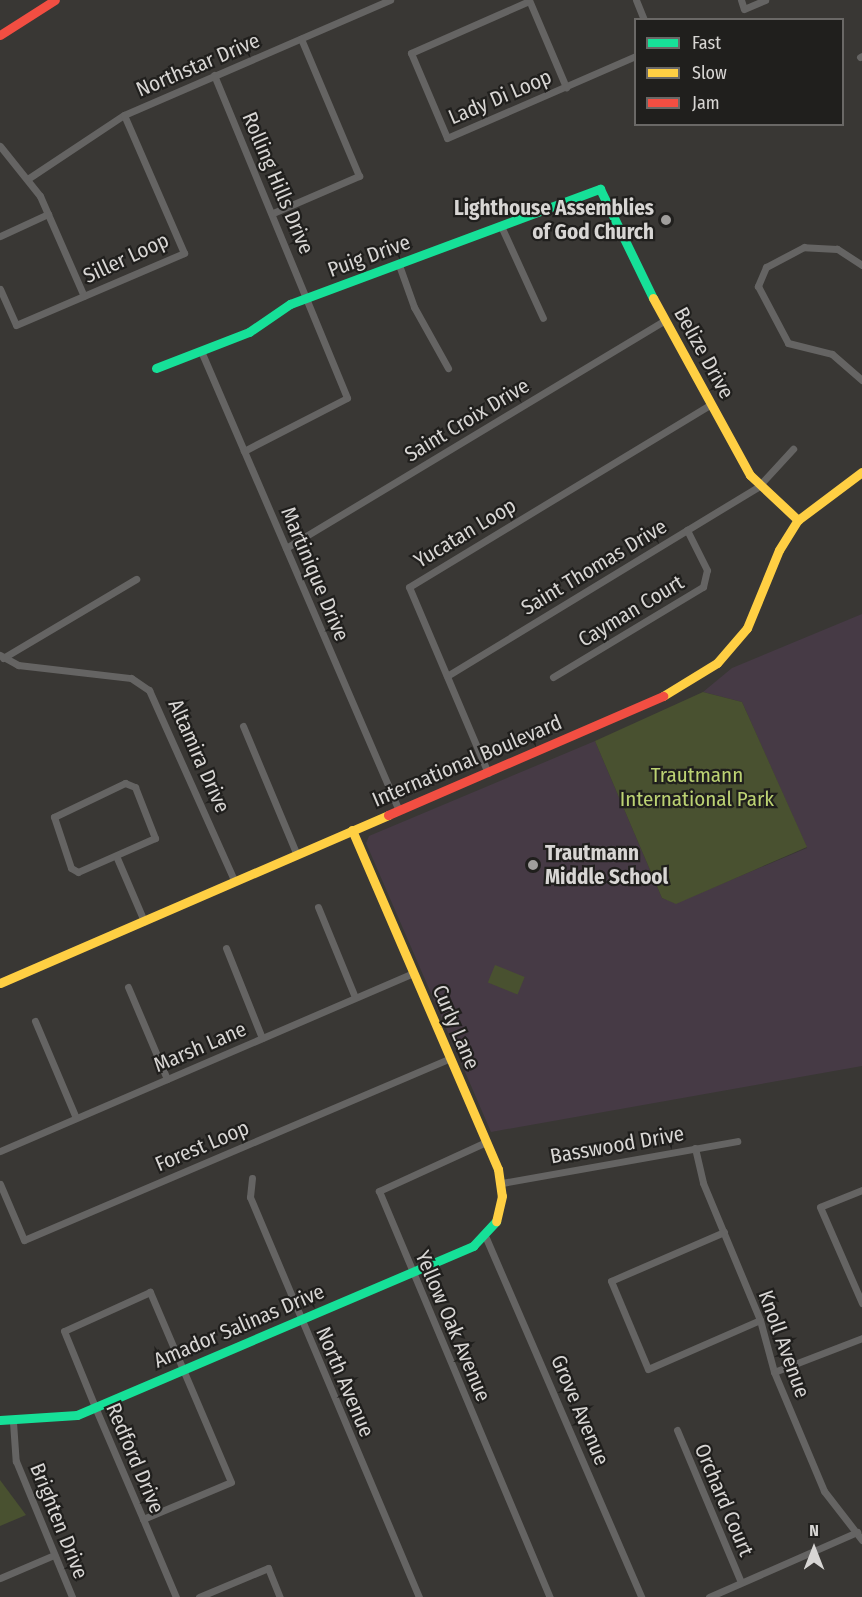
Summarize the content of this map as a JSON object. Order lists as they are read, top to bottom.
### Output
{
  "streets": {
    "street": [
      "Northstar Drive",
      "Lady Di Loop",
      "Rolling Hills Drive",
      "Puig Drive",
      "Siller Loop",
      "Belize Drive",
      "Saint Croix Drive",
      "Yucatan Loop",
      "Saint Thomas Drive",
      "Martinique Drive",
      "Cayman Court",
      "Altamira Drive",
      "International Boulevard",
      "Curly Lane",
      "Marsh Lane",
      "Basswood Drive",
      "Forest Loop",
      "Amador Salinas Drive",
      "Yellow Oak Avenue",
      "Knoll Avenue",
      "North Avenue",
      "Grove Avenue",
      "Redford Drive",
      "Orchard Court",
      "Brighten Drive"
    ]
  },
  "crossings": [
    ["Northstar Drive", "Rolling Hills Drive"],
    ["Northstar Drive", "Siller Loop"],
    ["Rolling Hills Drive", "Puig Drive"],
    ["Rolling Hills Drive", "Martinique Drive"],
    ["Puig Drive", "Belize Drive"],
    ["Puig Drive", "Martinique Drive"],
    ["Belize Drive", "Saint Croix Drive"],
    ["Belize Drive", "Yucatan Loop"],
    ["Belize Drive", "Saint Thomas Drive"],
    ["Belize Drive", "International Boulevard"],
    ["Saint Croix Drive", "Martinique Drive"],
    ["Yucatan Loop", "Saint Thomas Drive"],
    ["Yucatan Loop", "International Boulevard"],
    ["Saint Thomas Drive", "Cayman Court"],
    ["Martinique Drive", "International Boulevard"],
    ["Altamira Drive", "International Boulevard"],
    ["International Boulevard", "Curly Lane"],
    ["Curly Lane", "Marsh Lane"],
    ["Curly Lane", "Basswood Drive"],
    ["Curly Lane", "Forest Loop"],
    ["Curly Lane", "Amador Salinas Drive"],
    ["Curly Lane", "Yellow Oak Avenue"],
    ["Curly Lane", "Grove Avenue"],
    ["Basswood Drive", "Knoll Avenue"],
    ["Amador Salinas Drive", "Yellow Oak Avenue"],
    ["Amador Salinas Drive", "North Avenue"],
    ["Amador Salinas Drive", "Grove Avenue"],
    ["Amador Salinas Drive", "Redford Drive"],
    ["Amador Salinas Drive", "Brighten Drive"]
  ],
  "parks": ["Trautmann International Park"],
  "places": ["Lighthouse Assemblies of God Church", "Trautmann Middle School"],
  "legend": ["Fast", "Slow", "Jam"],
  "north": "top"
}
